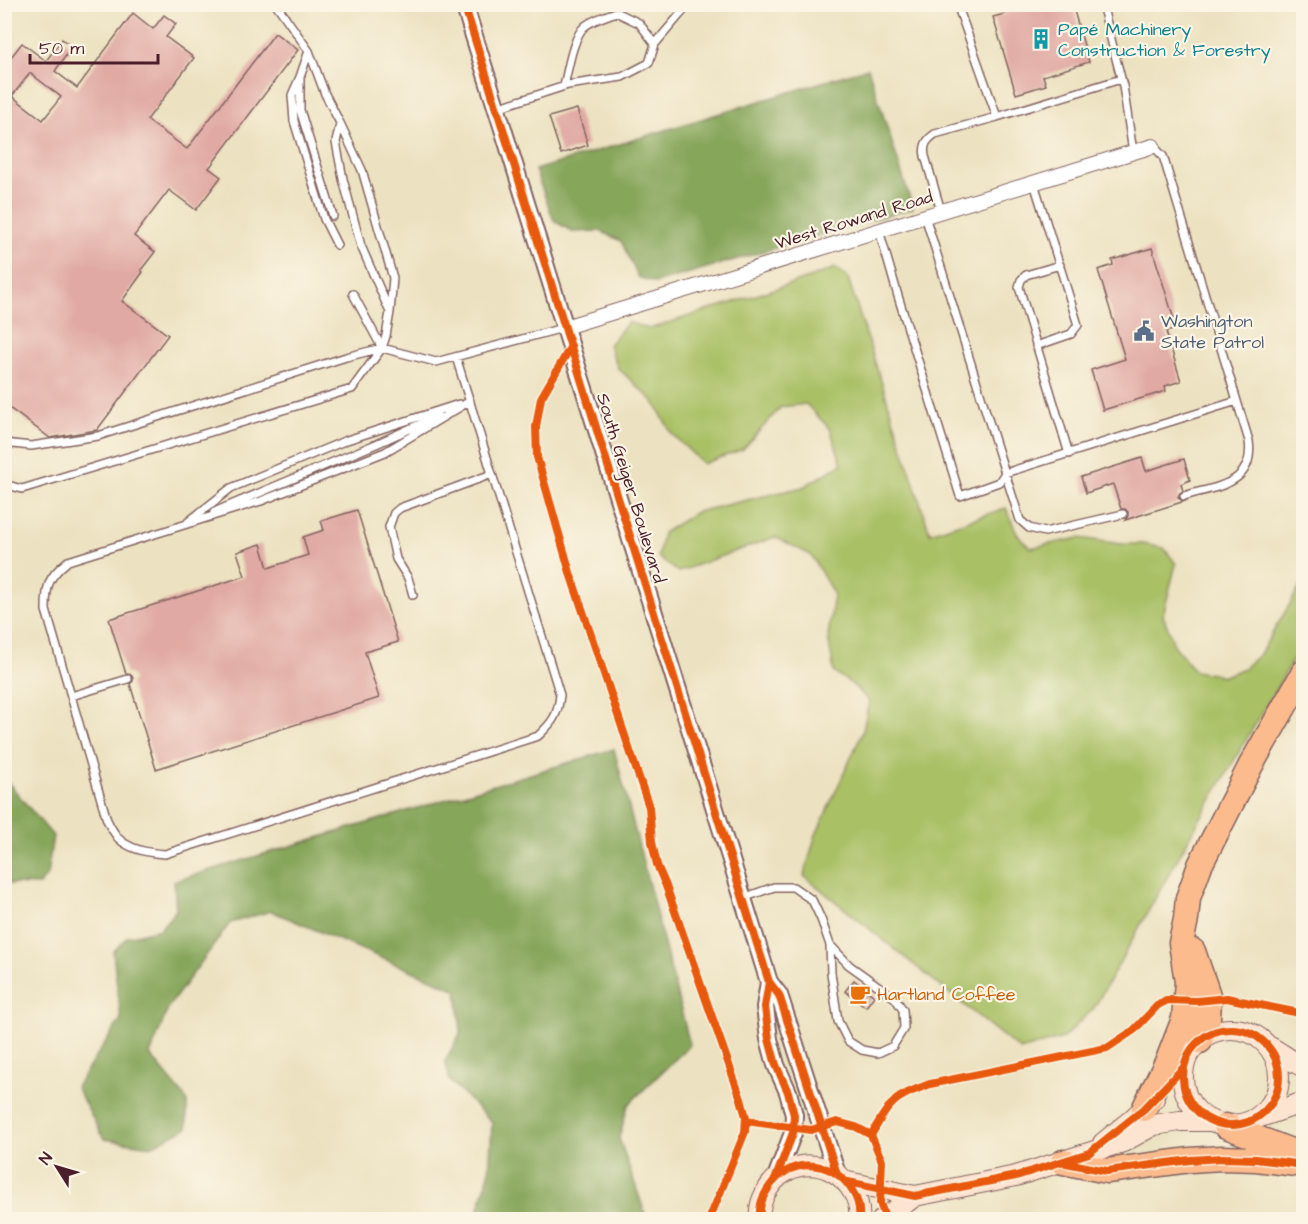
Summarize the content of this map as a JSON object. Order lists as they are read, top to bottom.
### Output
{
  "streets": {
    "street": ["West Rowand Road", "South Geiger Boulevard"]
  },
  "crossings": [
    ["West Rowand Road", "South Geiger Boulevard"]
  ],
  "places": {
    "building": ["Papé Machinery Construction & Forestry"],
    "public building": ["Washington State Patrol"],
    "cafe": ["Hartland Coffee"]
  },
  "scale_bar": "50 m",
  "north": "top left"
}
